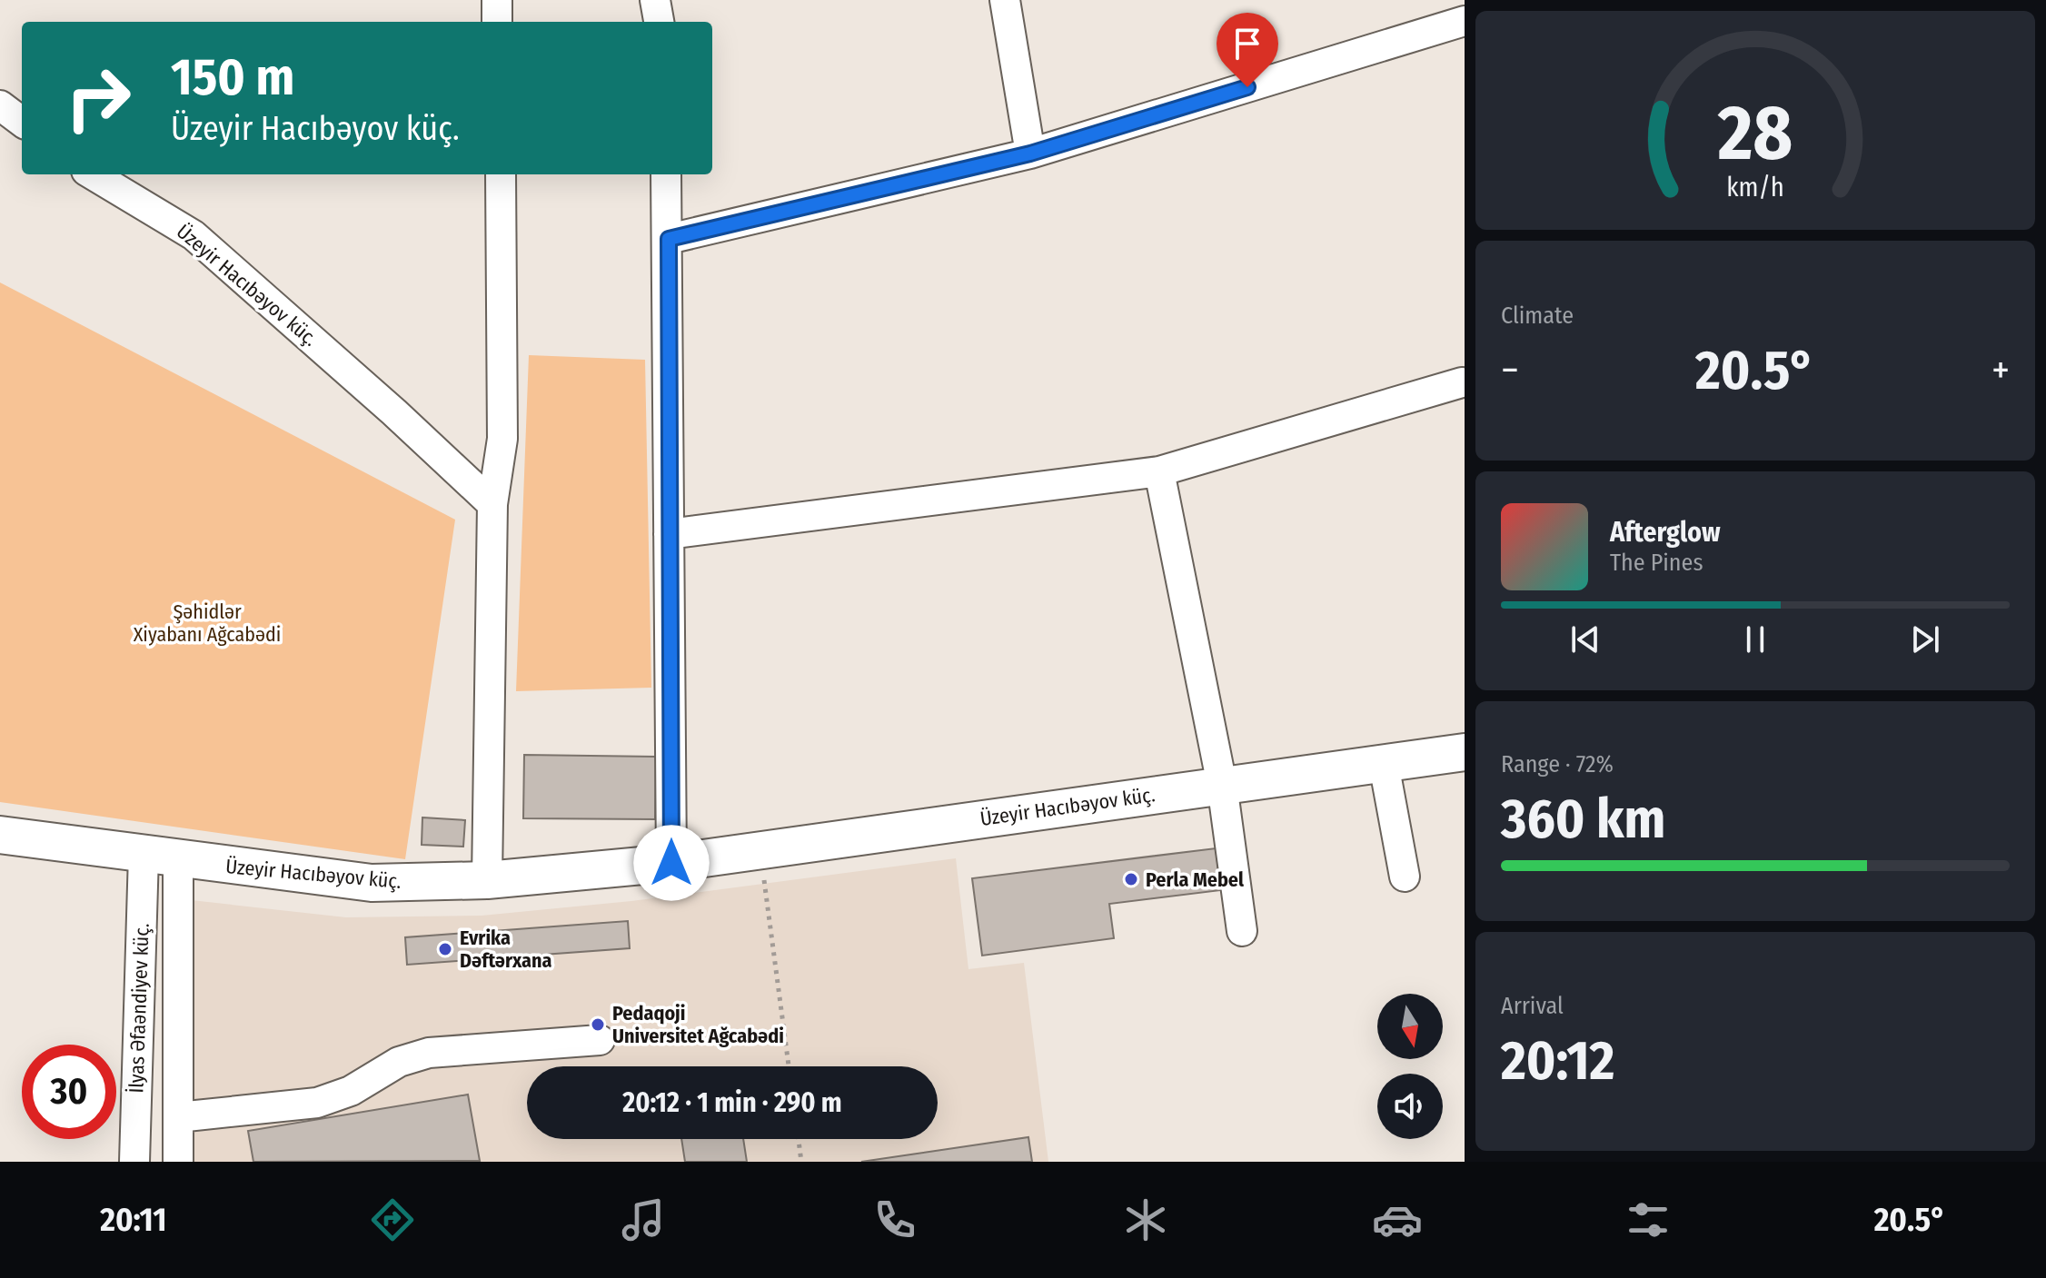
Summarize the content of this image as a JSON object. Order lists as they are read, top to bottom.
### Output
{
  "streets": {
    "main road": ["Üzeyir Hacıbəyov küç."],
    "street": ["İlyas Əfaəndiyev küç."]
  },
  "crossings": [
    ["Üzeyir Hacıbəyov küç.", "İlyas Əfaəndiyev küç."]
  ],
  "parks": ["Şəhidlər Xiyabanı Ağcabədi"],
  "places": ["Perla Mebel", "Evrika Dəftərxana", "Pedaqoji Universitet Ağcabədi"],
  "north": "bottom",
  "page": {
    "turn": ["150 m", "Üzeyir Hacıbəyov küç."],
    "tile": [
      "Climate",
      ["Range · 72%", "360 km"],
      ["Arrival", "20:12"]
    ],
    "heat": ["−", "20.5°", "+"],
    "song": ["Afterglow", "The Pines"],
    "limit": "30",
    "trip": "20:12 · 1 min · 290 m",
    "tabs": ["20:11", "20.5°"],
    "gauge": ["28", "km/h"]
  }
}
